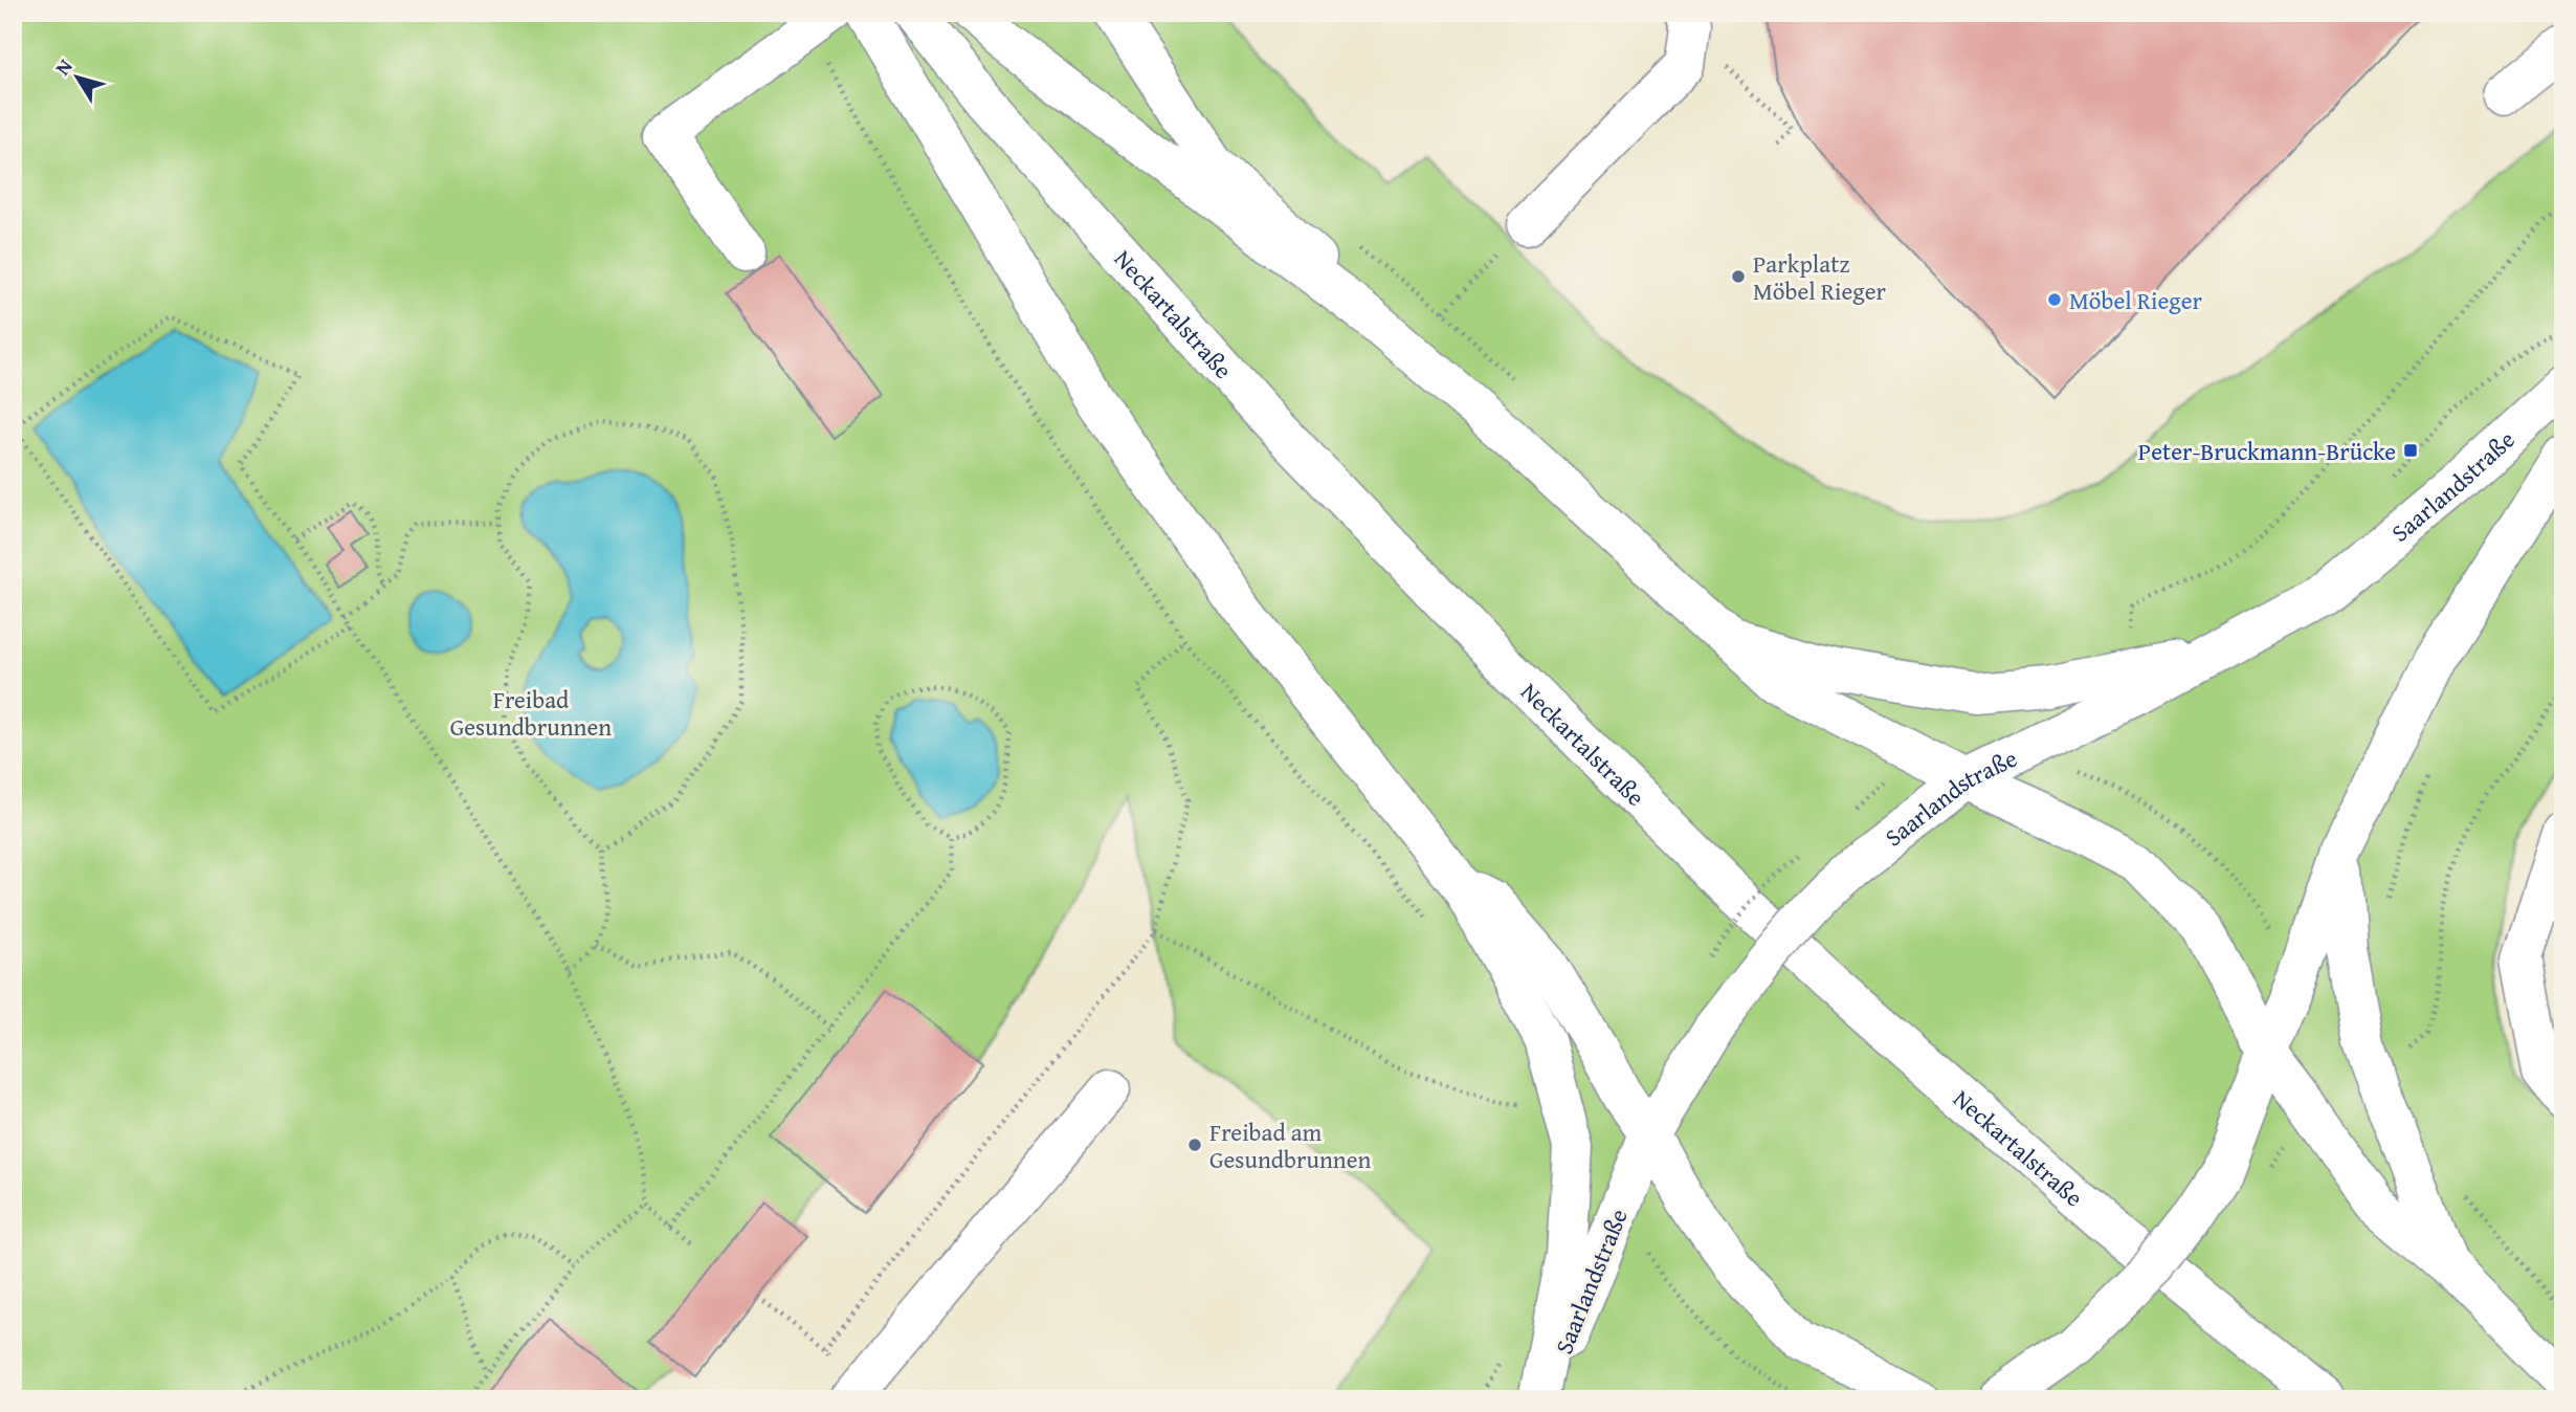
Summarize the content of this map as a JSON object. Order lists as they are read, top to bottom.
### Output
{
  "streets": {
    "main road": ["Neckartalstraße", "Saarlandstraße"]
  },
  "parks": ["Freibad Gesundbrunnen"],
  "places": {
    "other": ["Parkplatz Möbel Rieger", "Möbel Rieger", "Freibad am Gesundbrunnen"],
    "transit": ["Peter-Bruckmann-Brücke"]
  },
  "north": "top left"
}
